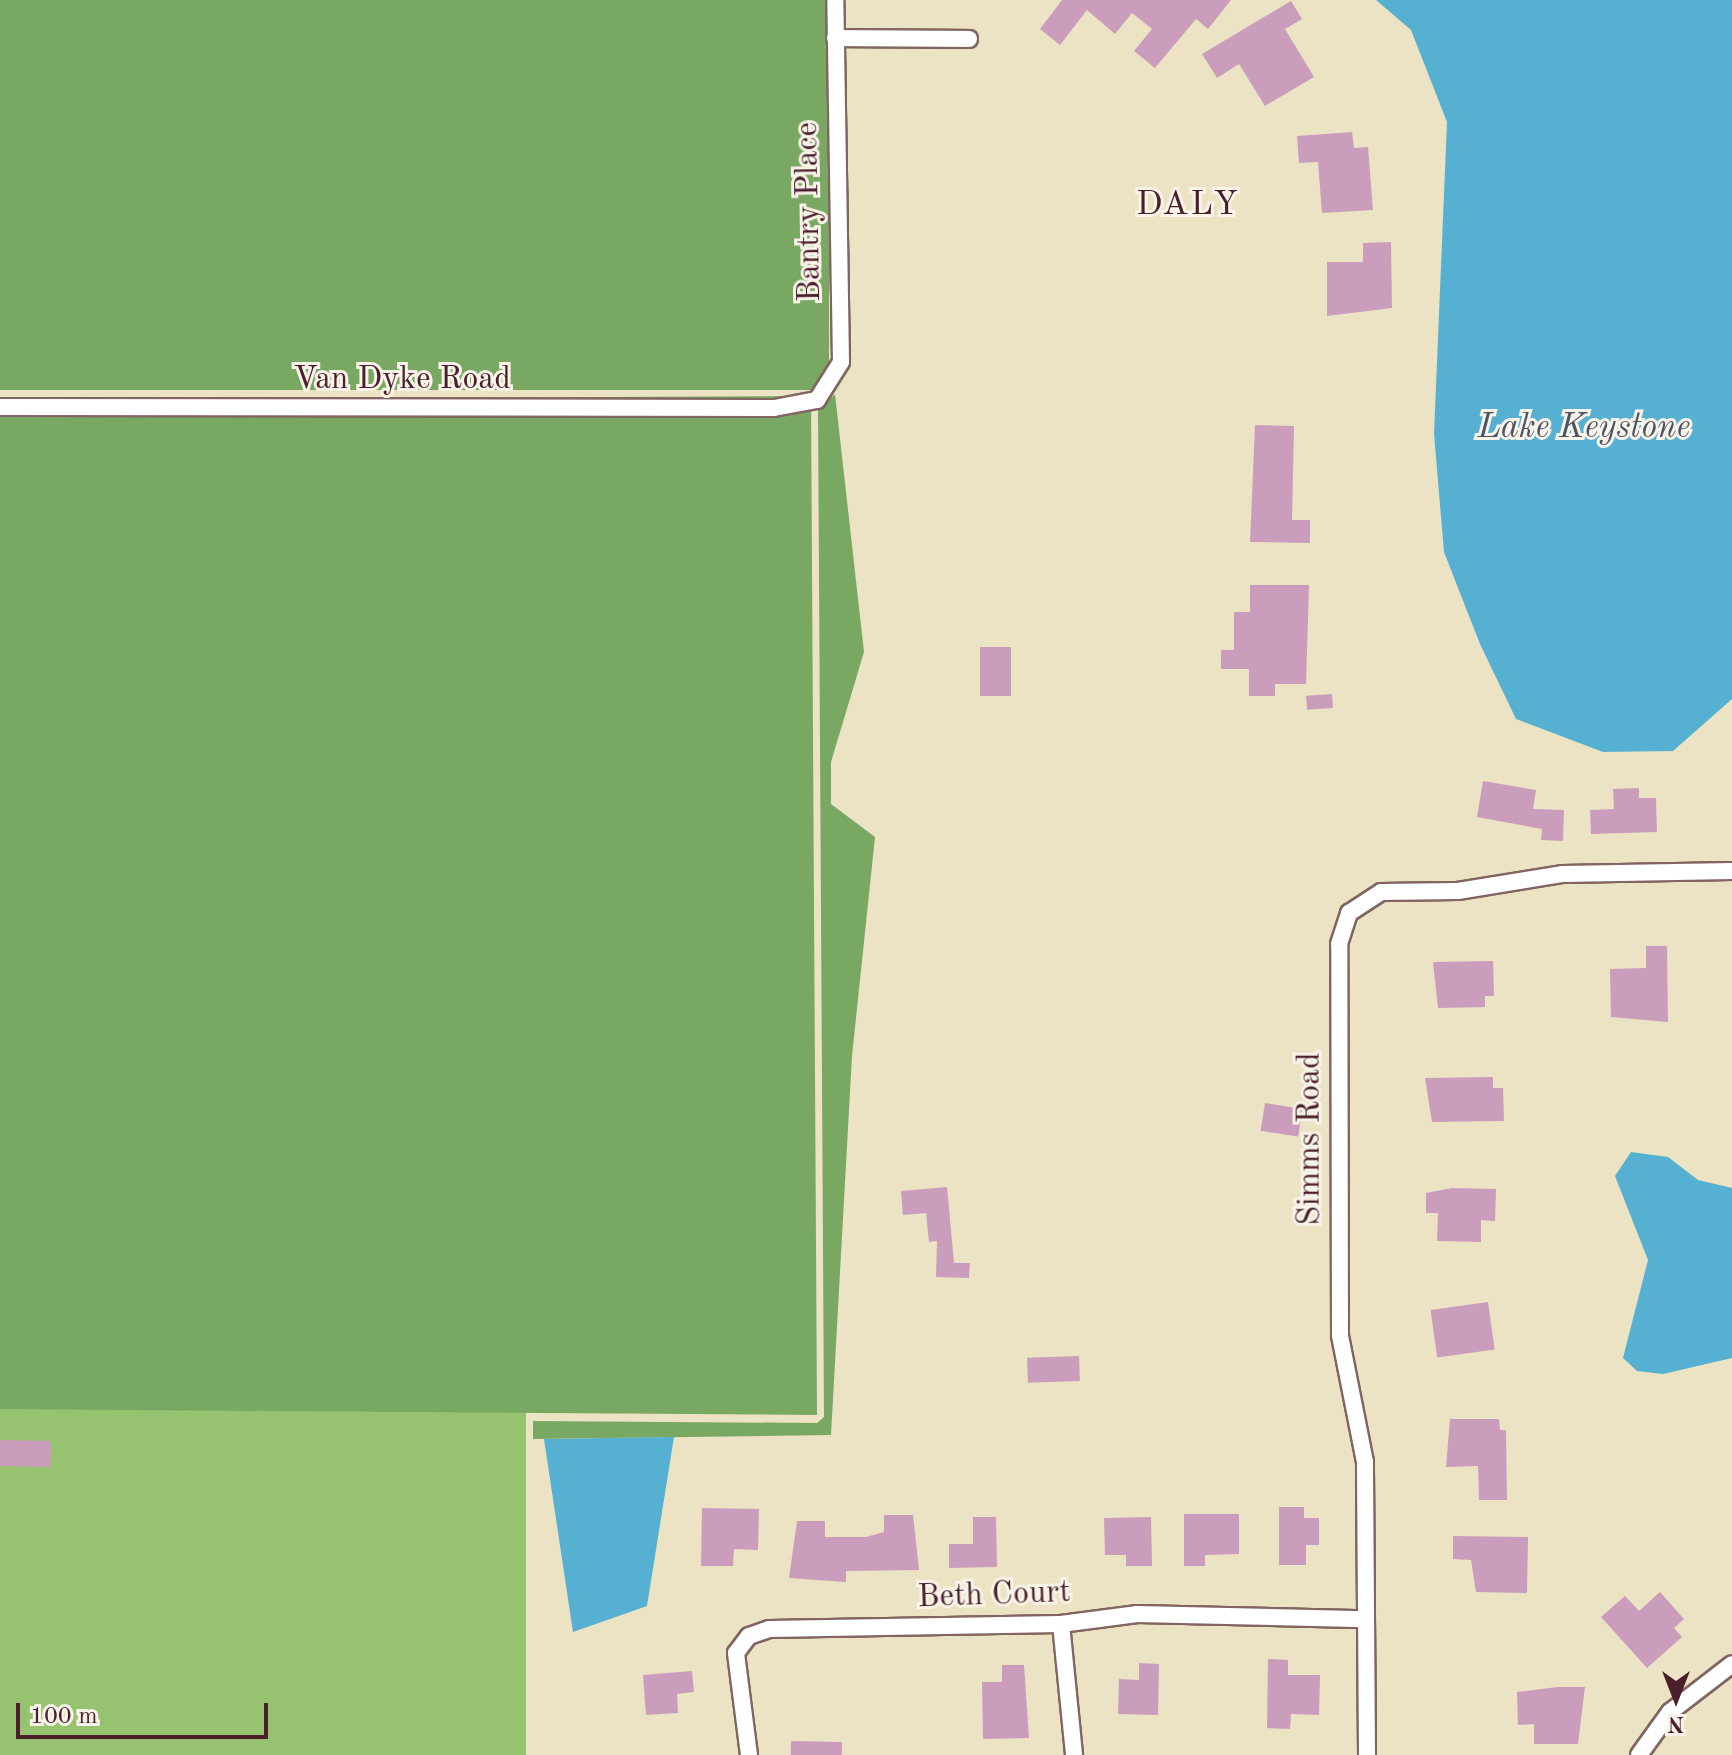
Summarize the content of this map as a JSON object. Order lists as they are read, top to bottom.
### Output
{
  "streets": {
    "street": [
      "Bantry Place",
      "Van Dyke Road",
      "Simms Road",
      "Beth Court"
    ]
  },
  "crossings": [
    ["Bantry Place", "Van Dyke Road"],
    ["Simms Road", "Beth Court"]
  ],
  "districts": ["DALY"],
  "water": ["Lake Keystone"],
  "scale_bar": "100 m",
  "north": "bottom"
}
